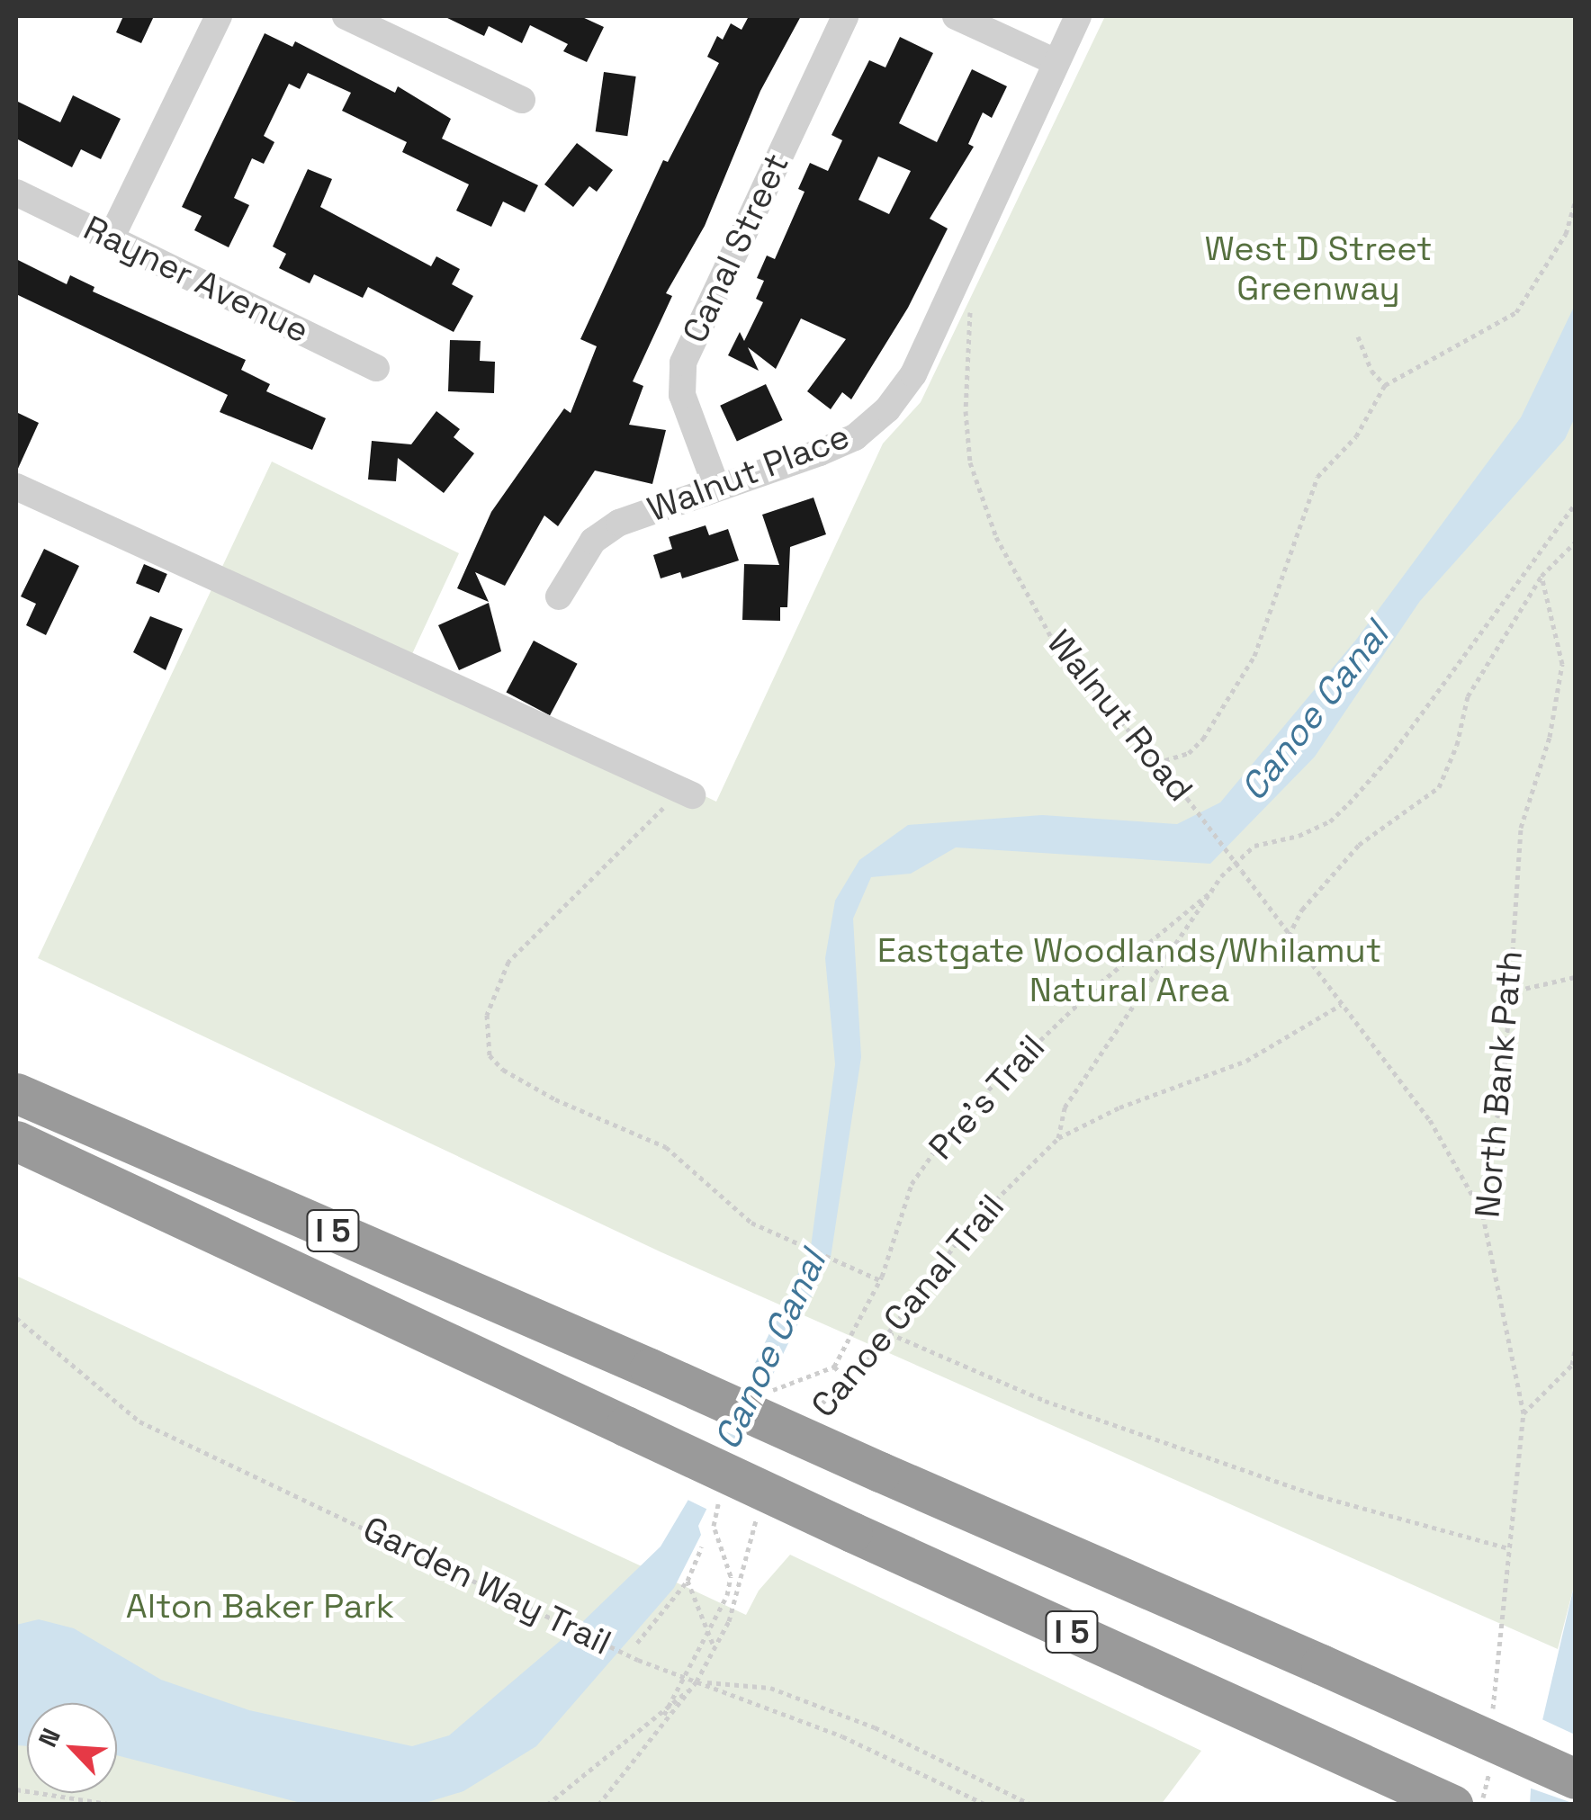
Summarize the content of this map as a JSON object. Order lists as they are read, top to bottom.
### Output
{
  "streets": {
    "highway": ["I 5"],
    "street": ["Canal Street", "Rayner Avenue", "Walnut Place"],
    "path": [
      "Walnut Road",
      "North Bank Path",
      "Pre's Trail",
      "Canoe Canal Trail",
      "Garden Way Trail"
    ]
  },
  "crossings": [
    ["Canal Street", "Walnut Place"],
    ["Walnut Place", "Walnut Road"],
    ["Walnut Road", "North Bank Path"],
    ["Walnut Road", "Canoe Canal Trail"]
  ],
  "water": ["Canoe Canal"],
  "parks": ["West D Street Greenway", "Eastgate Woodlands/Whilamut Natural Area", "Alton Baker Park"],
  "north": "top left"
}
